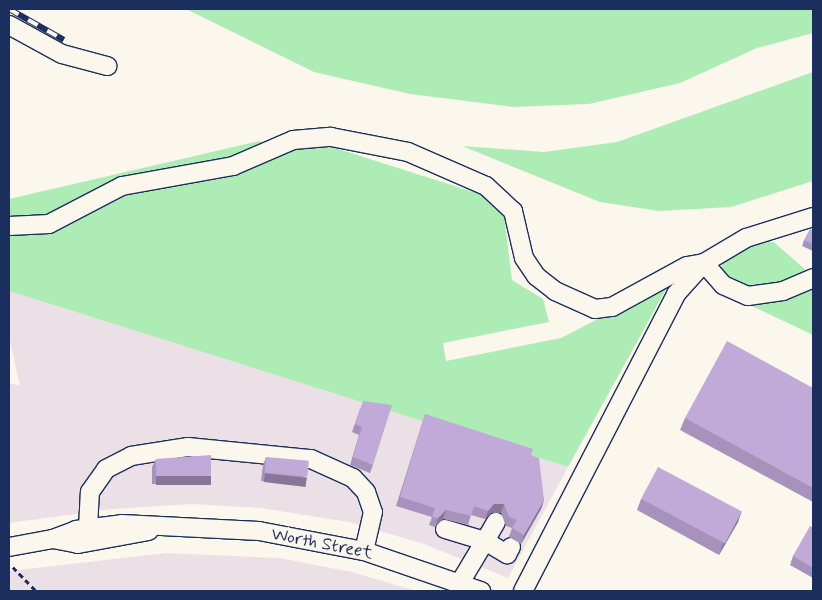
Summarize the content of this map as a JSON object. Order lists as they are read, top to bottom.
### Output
{
  "streets": {
    "street": ["Worth Street"]
  }
}
